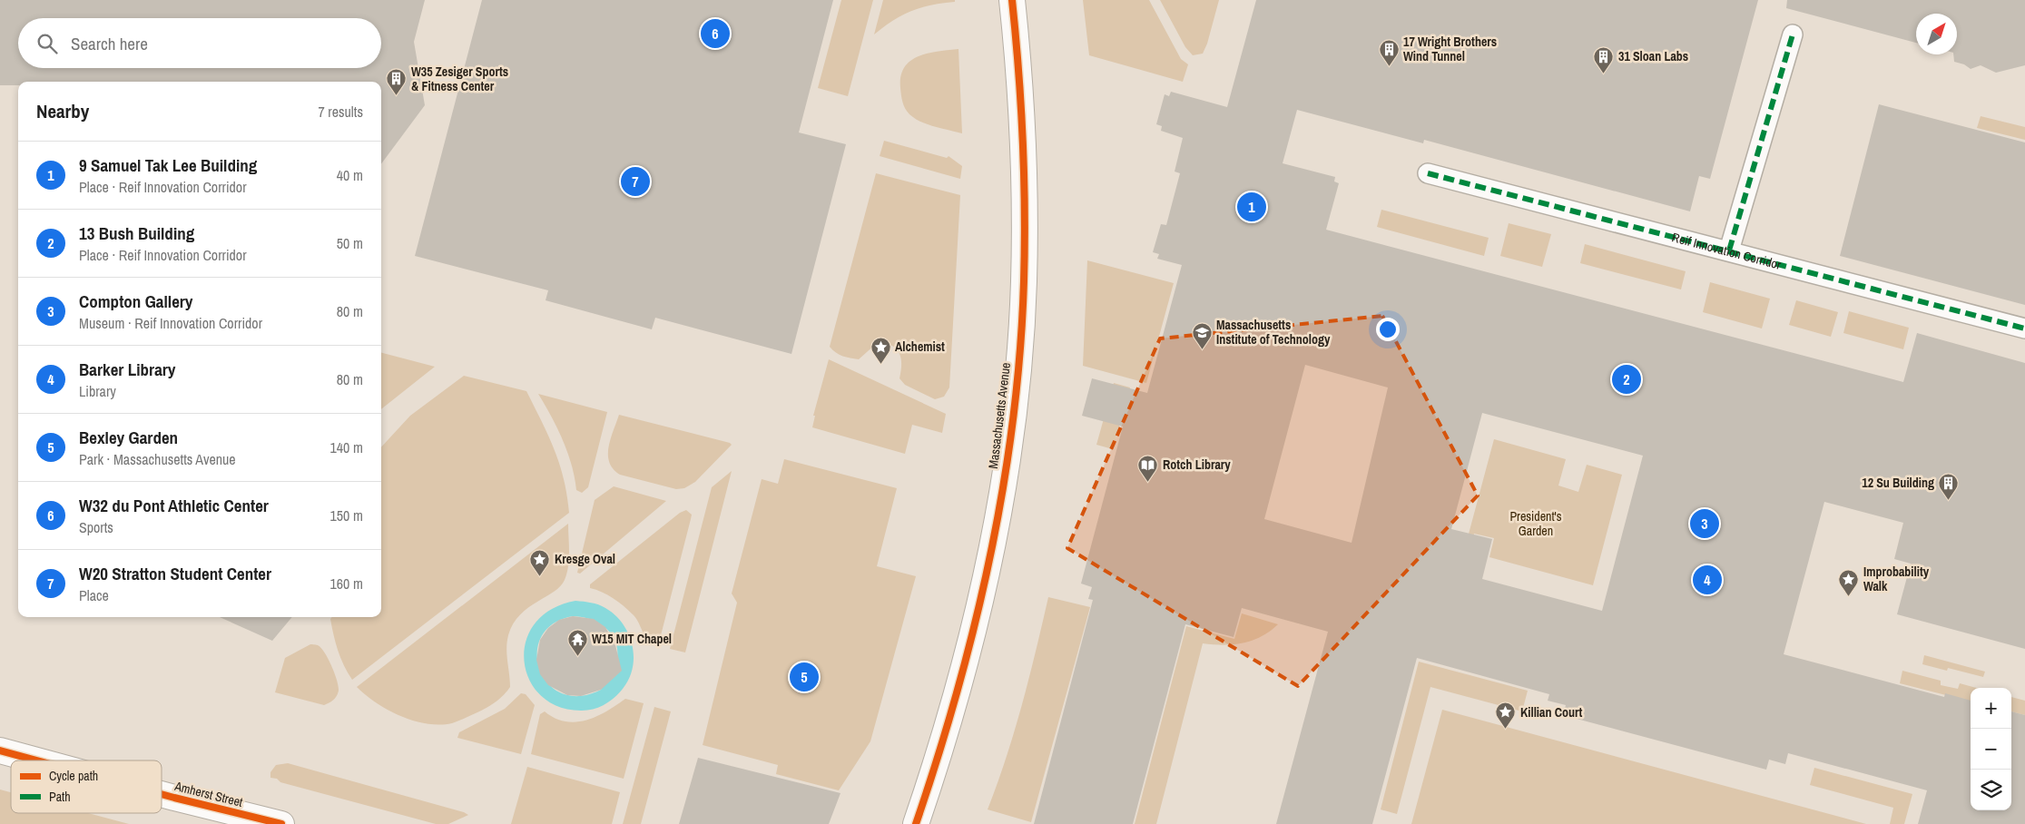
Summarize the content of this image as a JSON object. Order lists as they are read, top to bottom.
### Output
{
  "streets": {
    "main road": ["Massachusetts Avenue", "Amherst Street"],
    "street": ["Reif Innovation Corridor"]
  },
  "parks": ["President's Garden"],
  "places": {
    "building": [
      "17 Wright Brothers Wind Tunnel",
      "31 Sloan Labs",
      "W35 Zesiger Sports & Fitness Center",
      "12 Su Building"
    ],
    "school or university": ["Massachusetts Institute of Technology"],
    "place": [
      "Alchemist",
      "Kresge Oval",
      "Improbability Walk",
      "Killian Court"
    ],
    "library": ["Rotch Library"],
    "temple": ["W15 MIT Chapel"]
  },
  "legend": ["Cycle path", "Path"],
  "north": "top right",
  "page": {
    "pins": [
      "6",
      "7",
      "1",
      "2",
      "3",
      "4",
      "5"
    ],
    "search": "Search here",
    "heading": ["Nearby", "7 results"],
    "list": [
      {
        "mark": "1",
        "name": "9 Samuel Tak Lee Building",
        "note": "Place · Reif Innovation Corridor",
        "value": "40 m"
      },
      {
        "mark": "2",
        "name": "13 Bush Building",
        "note": "Place · Reif Innovation Corridor",
        "value": "50 m"
      },
      {
        "mark": "3",
        "name": "Compton Gallery",
        "note": "Museum · Reif Innovation Corridor",
        "value": "80 m"
      },
      {
        "mark": "4",
        "name": "Barker Library",
        "note": "Library",
        "value": "80 m"
      },
      {
        "mark": "5",
        "name": "Bexley Garden",
        "note": "Park · Massachusetts Avenue",
        "value": "140 m"
      },
      {
        "mark": "6",
        "name": "W32 du Pont Athletic Center",
        "note": "Sports",
        "value": "150 m"
      },
      {
        "mark": "7",
        "name": "W20 Stratton Student Center",
        "note": "Place",
        "value": "160 m"
      }
    ],
    "map_buttons": ["+", "−"]
  }
}
